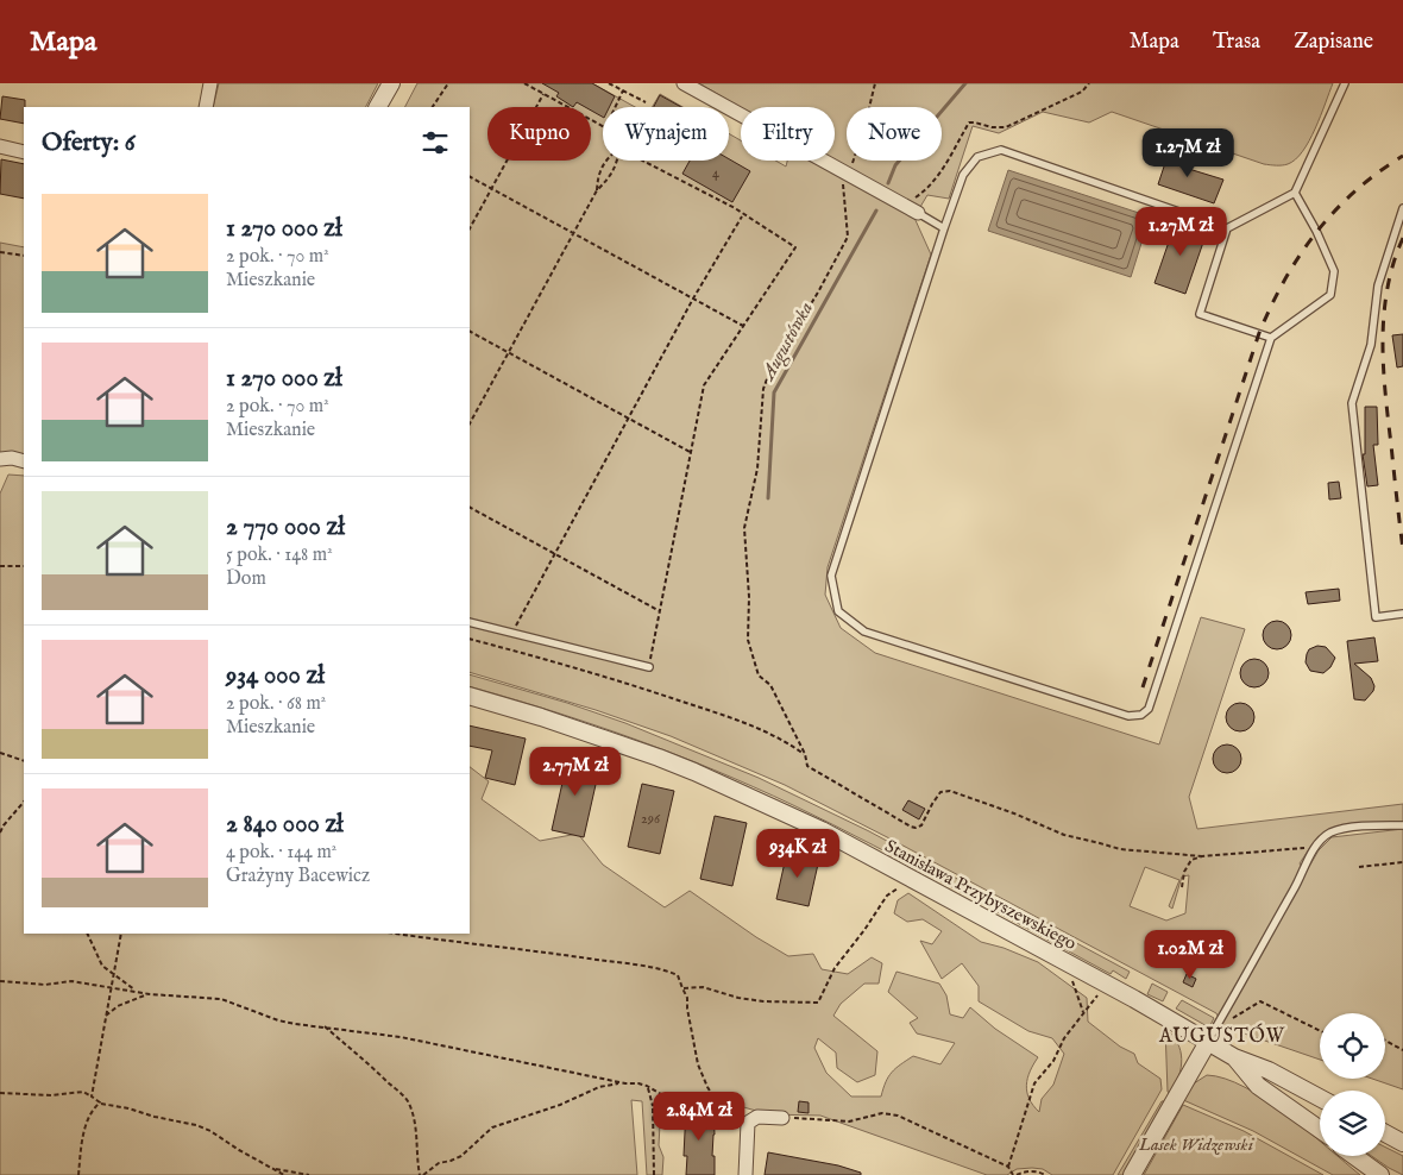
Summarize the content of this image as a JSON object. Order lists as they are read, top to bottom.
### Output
{
  "streets": {
    "street": ["Stanisława Przybyszewskiego"]
  },
  "districts": ["AUGUSTÓW"],
  "water": ["Augustówka"],
  "parks": ["Lasek Widzewski"],
  "house_numbers": ["4", "296"],
  "page": {
    "header": "Mapa",
    "nav": ["Mapa", "Trasa", "Zapisane"],
    "chip": [
      "Kupno",
      "Wynajem",
      "Filtry",
      "Nowe"
    ],
    "heading": "Oferty: 6",
    "price": [
      "1.27M zł",
      "1.27M zł",
      "2.77M zł",
      "934K zł",
      "1.02M zł",
      "2.84M zł"
    ],
    "list": [
      {
        "name": "1 270 000 zł",
        "note": "2 pok. · 70 m² · Mieszkanie"
      },
      {
        "name": "1 270 000 zł",
        "note": "2 pok. · 70 m² · Mieszkanie"
      },
      {
        "name": "2 770 000 zł",
        "note": "5 pok. · 148 m² · Dom"
      },
      {
        "name": "934 000 zł",
        "note": "2 pok. · 68 m² · Mieszkanie"
      },
      {
        "name": "2 840 000 zł",
        "note": "4 pok. · 144 m² · Grażyny Bacewicz"
      }
    ]
  }
}
